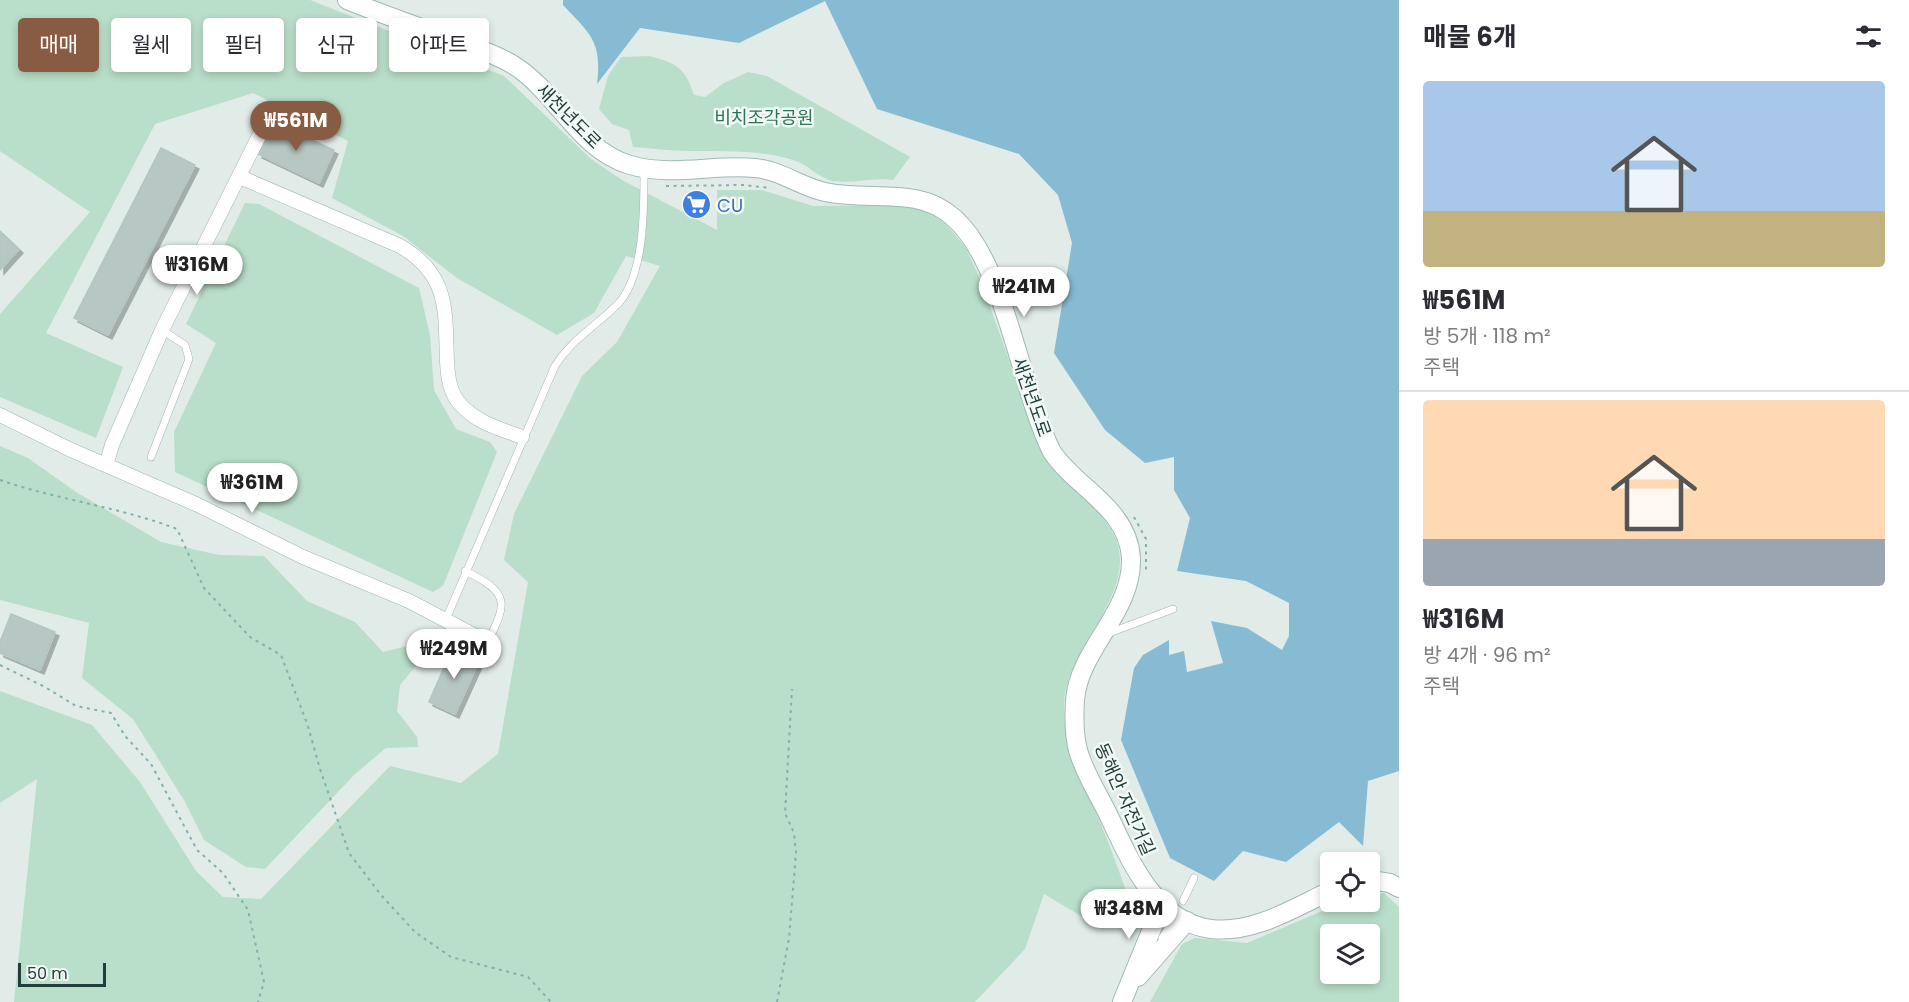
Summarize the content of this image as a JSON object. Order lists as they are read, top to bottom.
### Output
{
  "streets": {
    "street": ["새천년도로"]
  },
  "parks": ["비치조각공원"],
  "places": {
    "supermarket": ["CU"]
  },
  "scale_bar": "50 m",
  "page": {
    "heading": "매물 6개",
    "chip": [
      "매매",
      "월세",
      "필터",
      "신규",
      "아파트"
    ],
    "list": [
      {
        "name": "₩561M",
        "note": "방 5개 · 118 m² · 주택"
      },
      {
        "name": "₩316M",
        "note": "방 4개 · 96 m² · 주택"
      }
    ],
    "price": [
      "₩561M",
      "₩316M",
      "₩241M",
      "₩361M",
      "₩249M",
      "₩348M"
    ],
    "scale": "50 m"
  }
}
